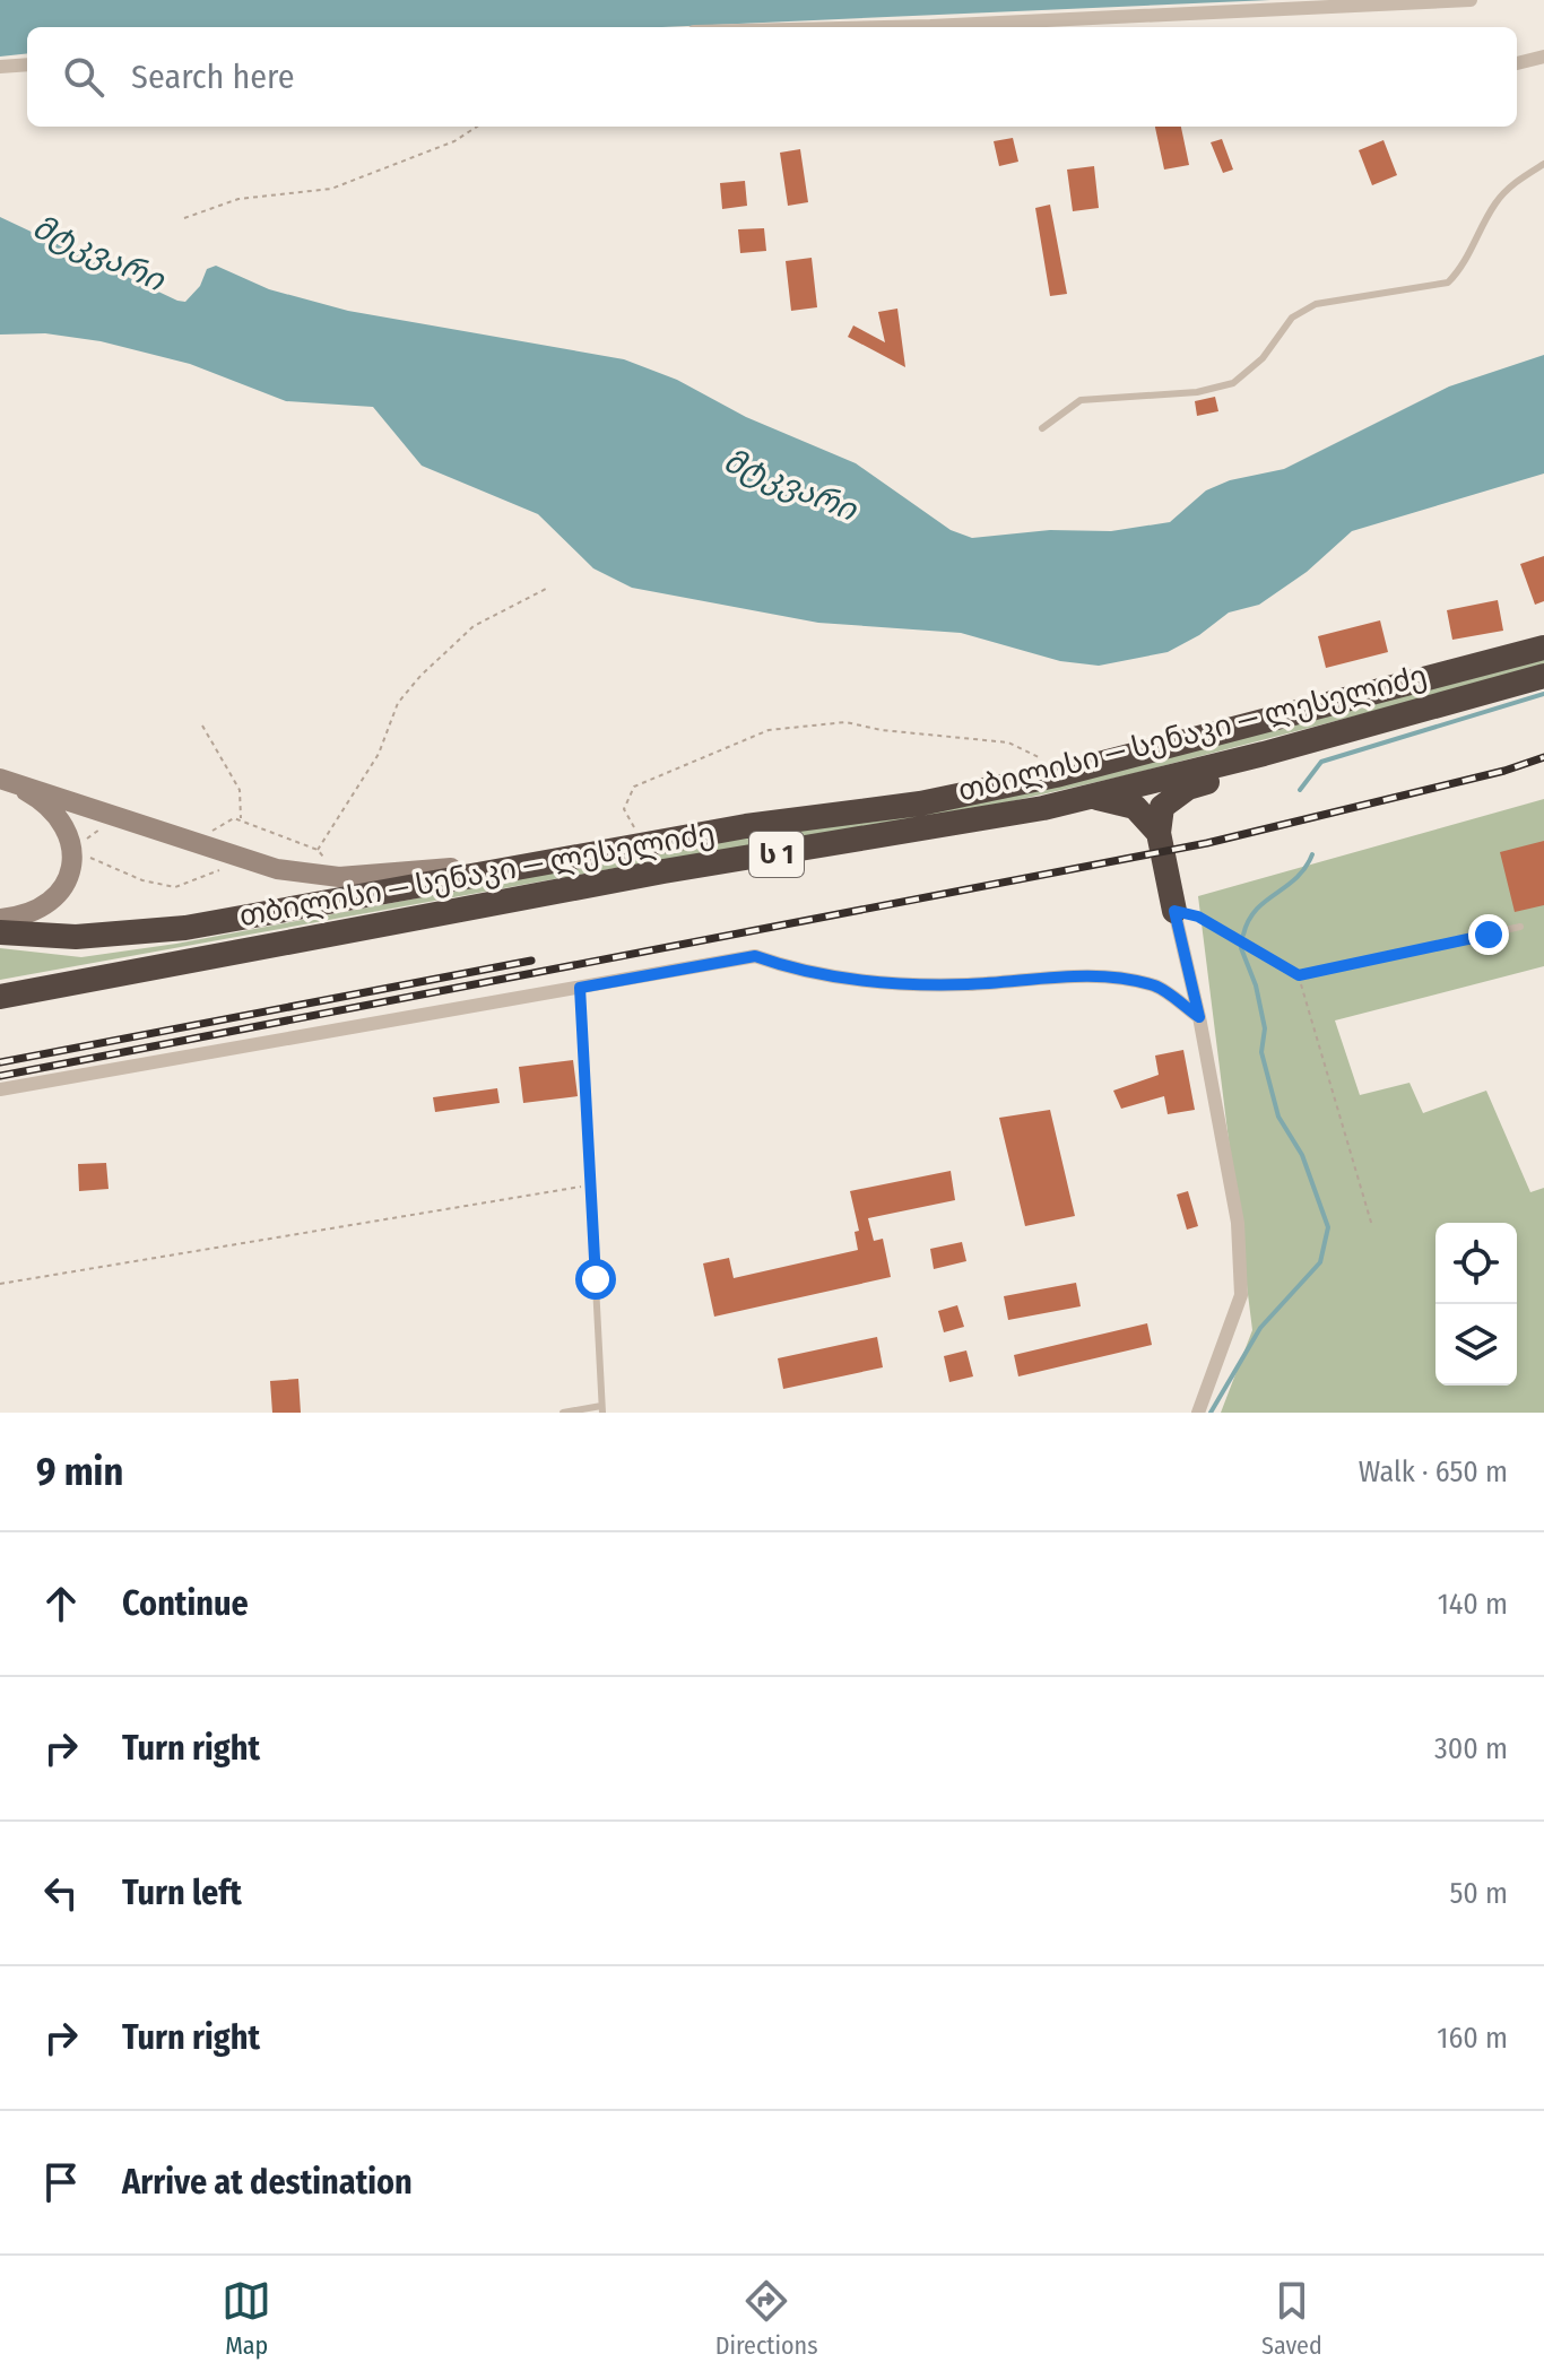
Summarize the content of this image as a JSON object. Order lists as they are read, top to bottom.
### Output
{
  "streets": {
    "highway": ["თბილისი — სენაკი — ლესელიძე", "ს 1"]
  },
  "crossings": [
    ["თბილისი — სენაკი — ლესელიძე", "ს 1"]
  ],
  "water": ["მტკვარი"],
  "page": {
    "search": "Search here",
    "heading": ["9 min", "Walk · 650 m"],
    "list": [
      ["Continue", "140 m"],
      ["Turn right", "300 m"],
      ["Turn left", "50 m"],
      ["Turn right", "160 m"],
      "Arrive at destination"
    ],
    "nav": ["Map", "Directions", "Saved"]
  }
}
